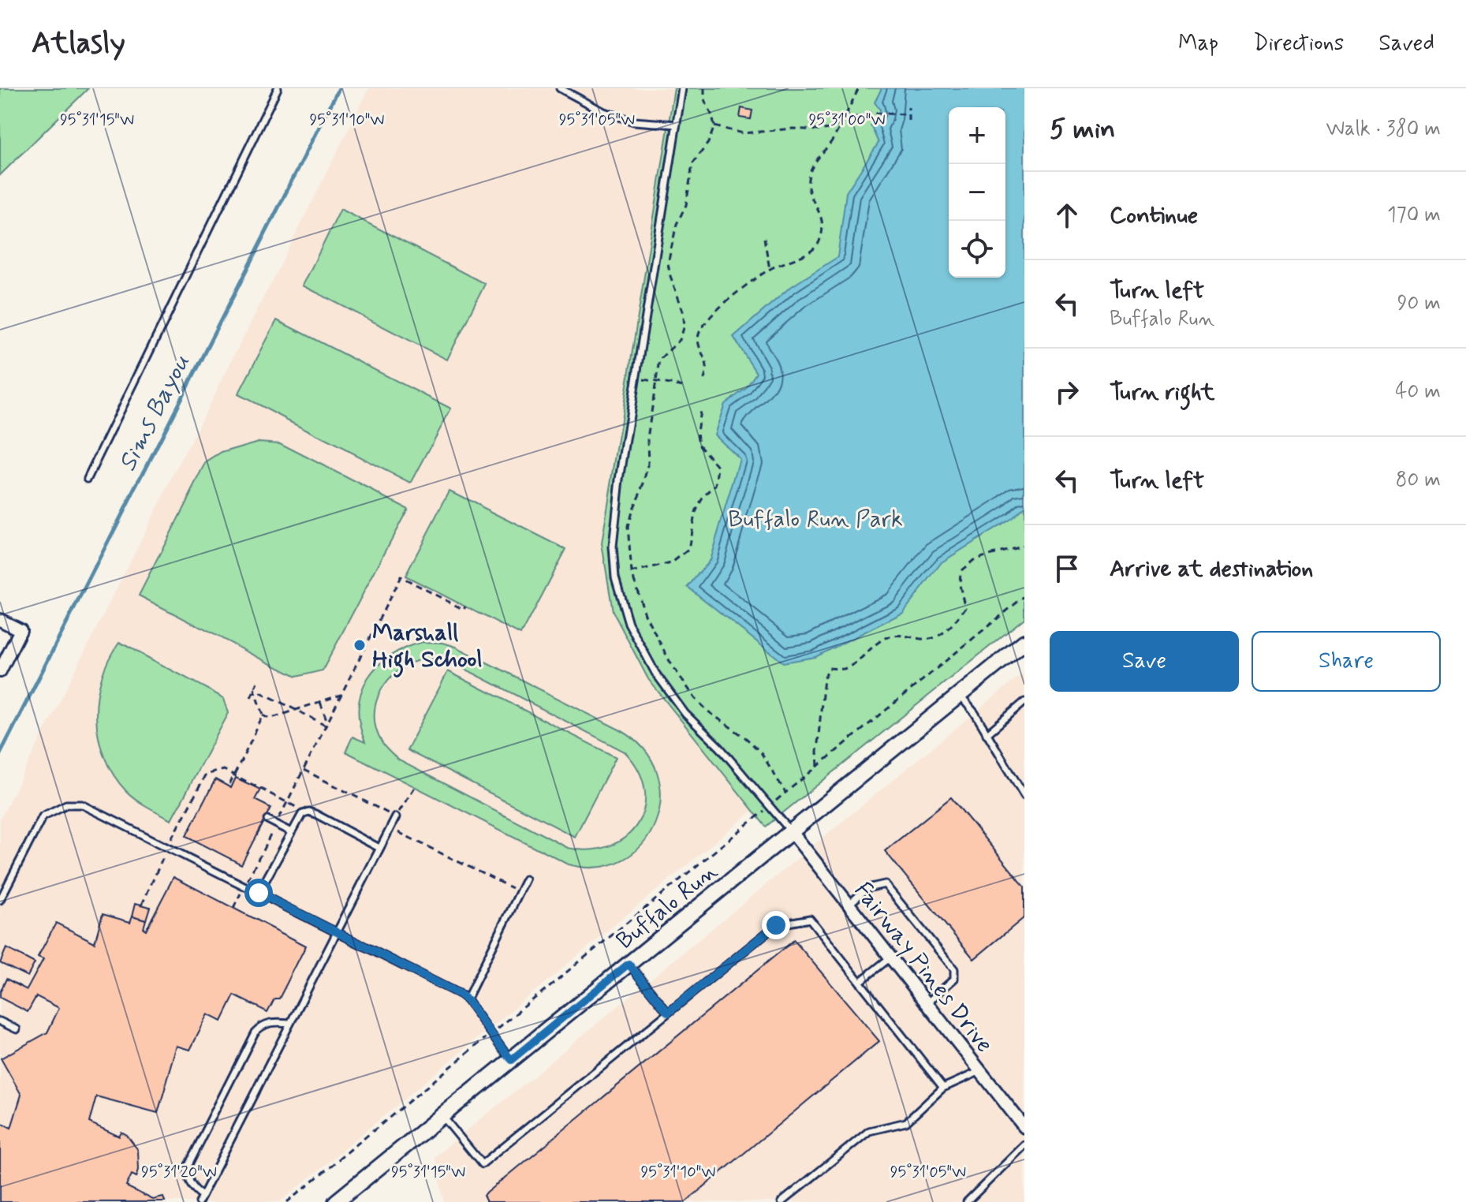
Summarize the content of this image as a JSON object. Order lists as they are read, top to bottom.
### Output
{
  "streets": {
    "street": ["Buffalo Run", "Fairway Pines Drive"]
  },
  "crossings": [
    ["Buffalo Run", "Fairway Pines Drive"]
  ],
  "water": ["Sims Bayou"],
  "parks": ["Buffalo Run Park"],
  "places": ["Marshall High School"],
  "page": {
    "header": "Atlasly",
    "nav": ["Map", "Directions", "Saved"],
    "heading": ["5 min", "Walk · 380 m"],
    "map_buttons": ["+", "−"],
    "list": [
      ["Continue", "170 m"],
      ["Turn left", "Buffalo Run", "90 m"],
      ["Turn right", "40 m"],
      ["Turn left", "80 m"],
      "Arrive at destination"
    ],
    "buttons": ["Save", "Share"]
  },
  "coordinates": [
    "95°31'00\"W",
    "95°31'15\"W",
    "95°31'10\"W",
    "95°31'05\"W",
    "95°31'20\"W"
  ]
}
